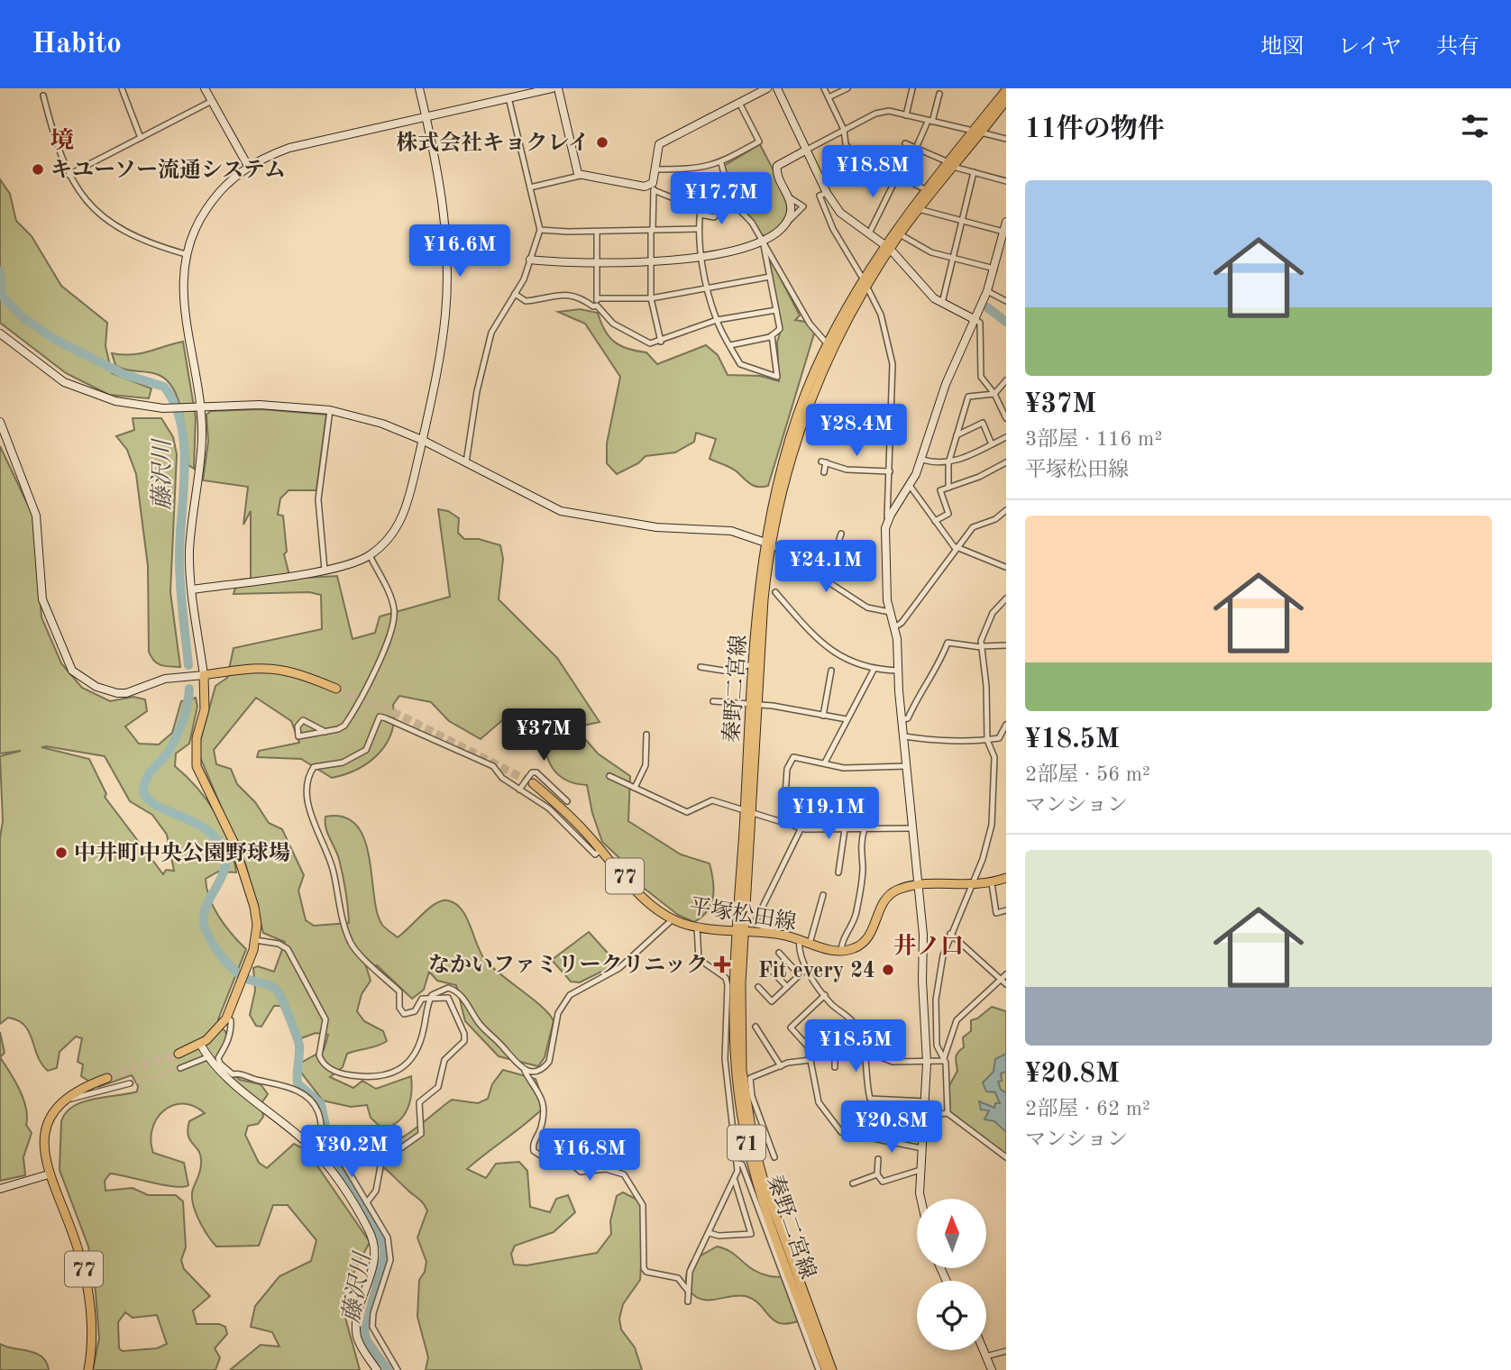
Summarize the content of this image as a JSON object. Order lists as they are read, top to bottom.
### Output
{
  "streets": {
    "main road": [
      "秦野二宮線",
      "77",
      "平塚松田線",
      "71"
    ]
  },
  "crossings": [
    ["秦野二宮線", "平塚松田線"],
    ["秦野二宮線", "71"]
  ],
  "districts": ["境", "井ノ口"],
  "water": ["藤沢川"],
  "places": {
    "other": [
      "株式会社キョクレイ",
      "キユーソー流通システム",
      "中井町中央公園野球場",
      "Fit every 24"
    ],
    "health": ["なかいファミリークリニック"]
  },
  "north": "top",
  "page": {
    "header": "Habito",
    "nav": ["地図", "レイヤ", "共有"],
    "heading": "11件の物件",
    "price": [
      "¥18.8M",
      "¥17.7M",
      "¥16.6M",
      "¥28.4M",
      "¥24.1M",
      "¥37M",
      "¥19.1M",
      "¥18.5M",
      "¥20.8M",
      "¥30.2M",
      "¥16.8M"
    ],
    "list": [
      {
        "name": "¥37M",
        "note": "3部屋 · 116 m² · 平塚松田線"
      },
      {
        "name": "¥18.5M",
        "note": "2部屋 · 56 m² · マンション"
      },
      {
        "name": "¥20.8M",
        "note": "2部屋 · 62 m² · マンション"
      }
    ]
  }
}
